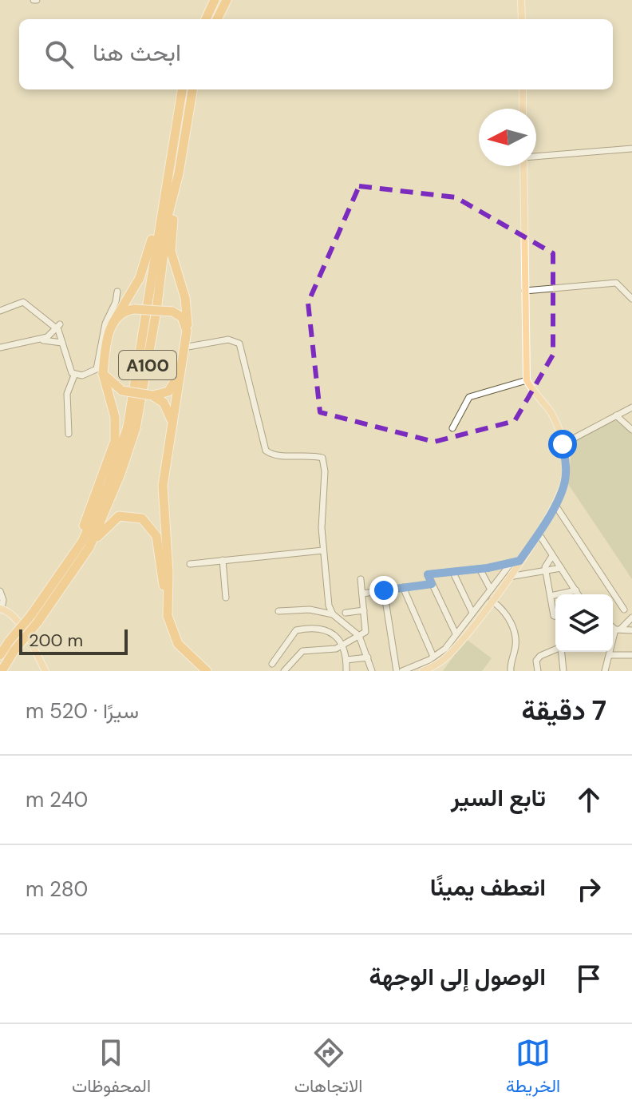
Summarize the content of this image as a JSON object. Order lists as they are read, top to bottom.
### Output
{
  "streets": {
    "highway": ["A100"]
  },
  "scale_bar": "200 m",
  "north": "left",
  "page": {
    "search": "ابحث هنا",
    "scale": "200 m",
    "heading": ["7 دقيقة", "سيرًا · 520 m"],
    "list": [
      ["تابع السير", "240 m"],
      ["انعطف يمينًا", "280 m"],
      "الوصول إلى الوجهة"
    ],
    "nav": ["الخريطة", "الاتجاهات", "المحفوظات"]
  }
}
